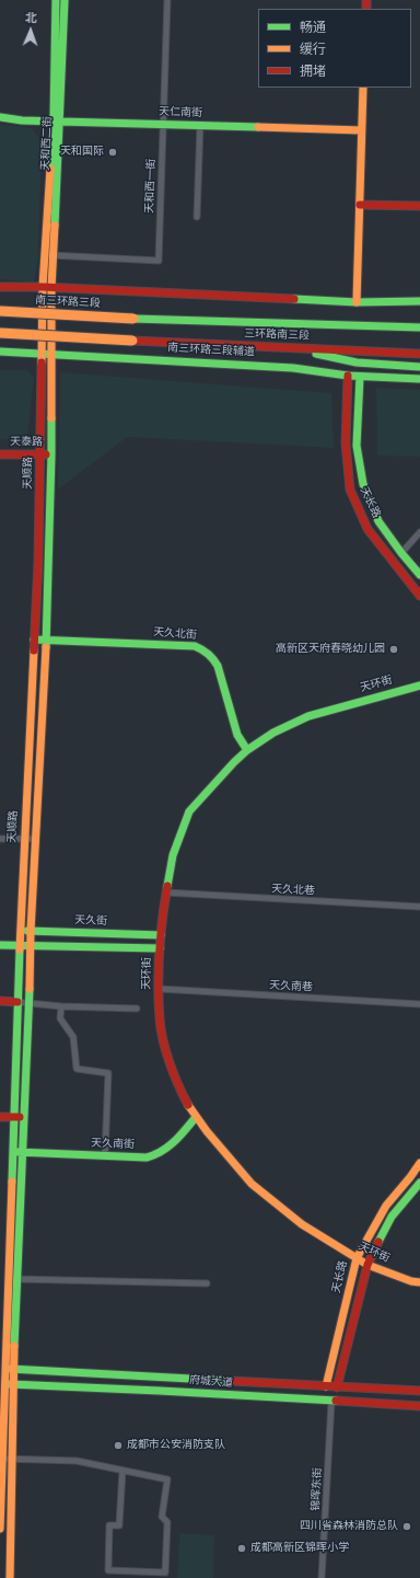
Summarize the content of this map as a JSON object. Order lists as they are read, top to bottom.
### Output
{
  "streets": {
    "main road": [
      "天仁南街",
      "天和西二街",
      "南三环路三段",
      "三环路南三段",
      "南三环路三段辅道",
      "天泰路",
      "天顺路",
      "天长路",
      "天久北街",
      "天环街",
      "天久街",
      "天久南街",
      "府城大道"
    ],
    "street": [
      "天和西一街",
      "天久北巷",
      "天久南巷",
      "锦晖东街"
    ]
  },
  "crossings": [
    ["天仁南街", "天和西二街"],
    ["天仁南街", "天和西一街"],
    ["天和西二街", "天和西一街"],
    ["天和西二街", "天顺路"],
    ["南三环路三段", "三环路南三段"],
    ["南三环路三段辅道", "天顺路"],
    ["南三环路三段辅道", "天长路"],
    ["天泰路", "天顺路"],
    ["天顺路", "天久北街"],
    ["天顺路", "天久街"],
    ["天顺路", "天久南街"],
    ["天顺路", "府城大道"],
    ["天长路", "天环街"],
    ["天长路", "府城大道"],
    ["天久北街", "天环街"],
    ["天环街", "天久北巷"],
    ["天环街", "天久街"],
    ["天环街", "天久南巷"],
    ["天环街", "天久南街"],
    ["府城大道", "锦晖东街"]
  ],
  "places": [
    "天和国际",
    "高新区天府春晓幼儿园",
    "成都市公安消防支队",
    "四川省森林消防总队",
    "成都高新区锦晖小学"
  ],
  "legend": ["畅通", "缓行", "拥堵"],
  "north": "top"
}
